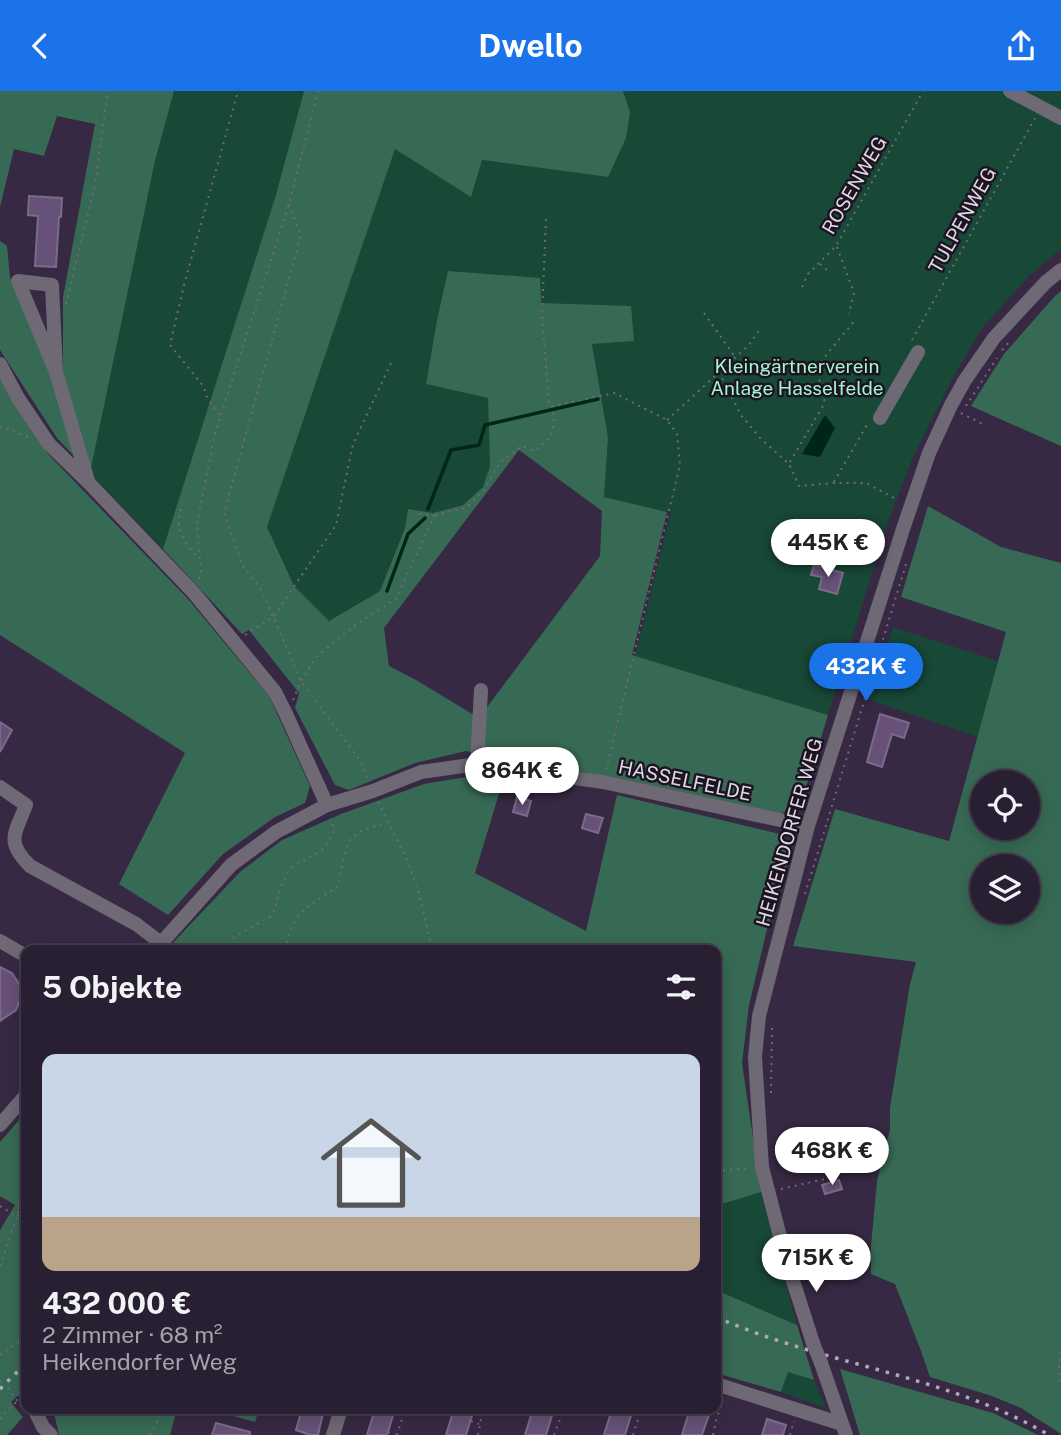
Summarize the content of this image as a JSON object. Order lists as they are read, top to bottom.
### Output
{
  "streets": {
    "street": ["HASSELFELDE", "HEIKENDORFER WEG"],
    "path": ["ROSENWEG", "TULPENWEG"]
  },
  "crossings": [
    ["HASSELFELDE", "HEIKENDORFER WEG"]
  ],
  "parks": ["Kleingärtnerverein Anlage Hasselfelde"],
  "page": {
    "header": "Dwello",
    "price": [
      "445K €",
      "432K €",
      "864K €",
      "468K €",
      "715K €"
    ],
    "heading": "5 Objekte",
    "list": [
      {
        "name": "432 000 €",
        "note": "2 Zimmer · 68 m² · Heikendorfer Weg"
      }
    ]
  }
}
